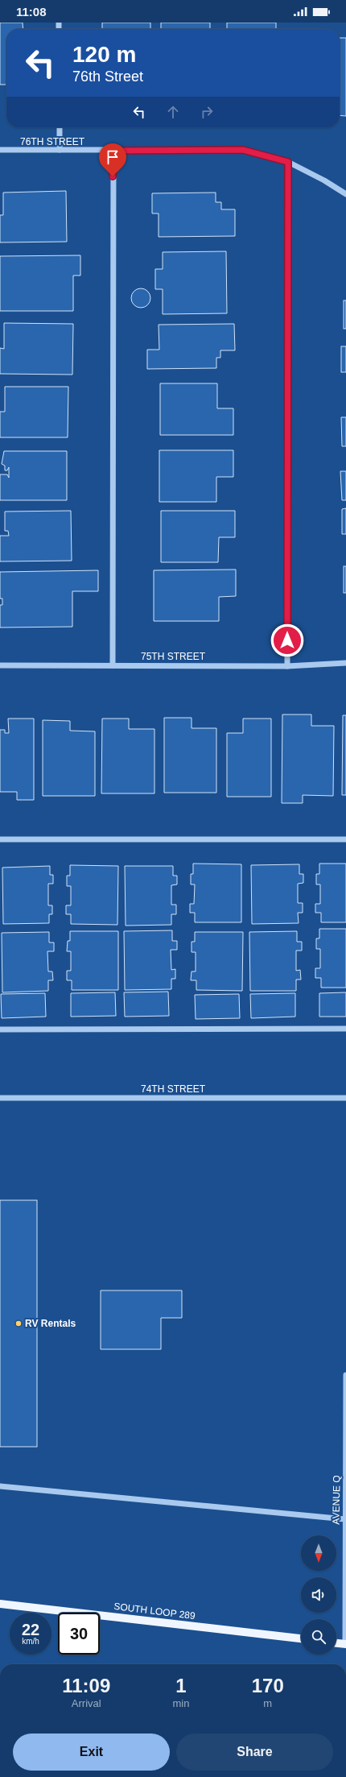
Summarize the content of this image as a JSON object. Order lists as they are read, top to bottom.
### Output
{
  "streets": {
    "main road": ["SOUTH LOOP 289"],
    "street": [
      "76TH STREET",
      "75TH STREET",
      "74TH STREET",
      "AVENUE Q"
    ]
  },
  "places": ["RV Rentals"],
  "north": "bottom",
  "page": {
    "status": "11:08",
    "turn": ["120 m", "76th Street"],
    "speed": "22 km/h",
    "limit": "30",
    "eta": [
      "11:09",
      "Arrival",
      "1",
      "min",
      "170",
      "m"
    ],
    "buttons": ["Exit", "Share"]
  }
}
